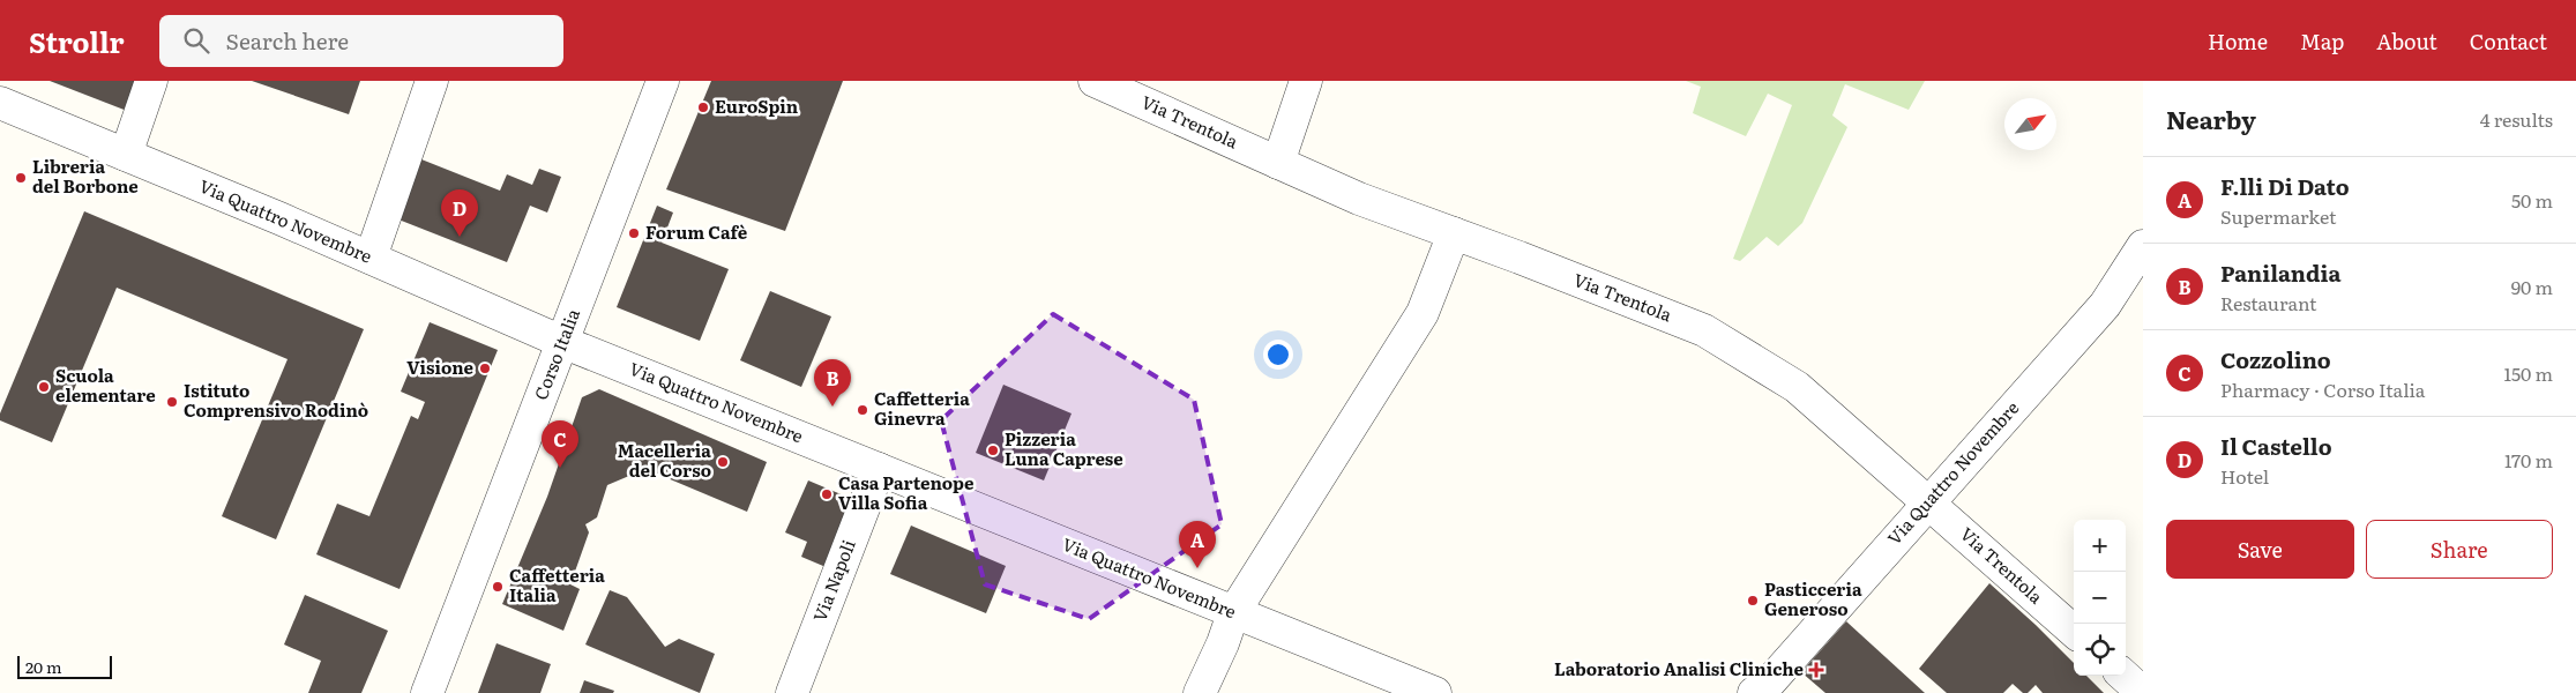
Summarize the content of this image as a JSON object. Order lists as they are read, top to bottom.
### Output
{
  "streets": {
    "street": [
      "Via Trentola",
      "Via Quattro Novembre",
      "Corso Italia",
      "Via Napoli"
    ]
  },
  "crossings": [
    ["Via Trentola", "Via Quattro Novembre"],
    ["Via Quattro Novembre", "Corso Italia"],
    ["Via Quattro Novembre", "Via Napoli"]
  ],
  "places": {
    "other": [
      "EuroSpin",
      "Libreria del Borbone",
      "Forum Cafè",
      "Visione",
      "Scuola elementare",
      "Istituto Comprensivo Rodinò",
      "Caffetteria Ginevra",
      "Pizzeria Luna Caprese",
      "Macelleria del Corso",
      "Casa Partenope Villa Sofia",
      "Caffetteria Italia",
      "Pasticceria Generoso"
    ],
    "health": ["Laboratorio Analisi Cliniche"]
  },
  "scale_bar": "20 m",
  "north": "top right",
  "page": {
    "header": "Strollr",
    "search": "Search here",
    "nav": [
      "Home",
      "Map",
      "About",
      "Contact"
    ],
    "heading": ["Nearby", "4 results"],
    "list": [
      {
        "mark": "A",
        "name": "F.lli Di Dato",
        "note": "Supermarket",
        "value": "50 m"
      },
      {
        "mark": "B",
        "name": "Panilandia",
        "note": "Restaurant",
        "value": "90 m"
      },
      {
        "mark": "C",
        "name": "Cozzolino",
        "note": "Pharmacy · Corso Italia",
        "value": "150 m"
      },
      {
        "mark": "D",
        "name": "Il Castello",
        "note": "Hotel",
        "value": "170 m"
      }
    ],
    "pins": [
      "D",
      "B",
      "C",
      "A"
    ],
    "buttons": ["Save", "Share"],
    "map_buttons": ["+", "−"],
    "scale": "20 m"
  }
}
